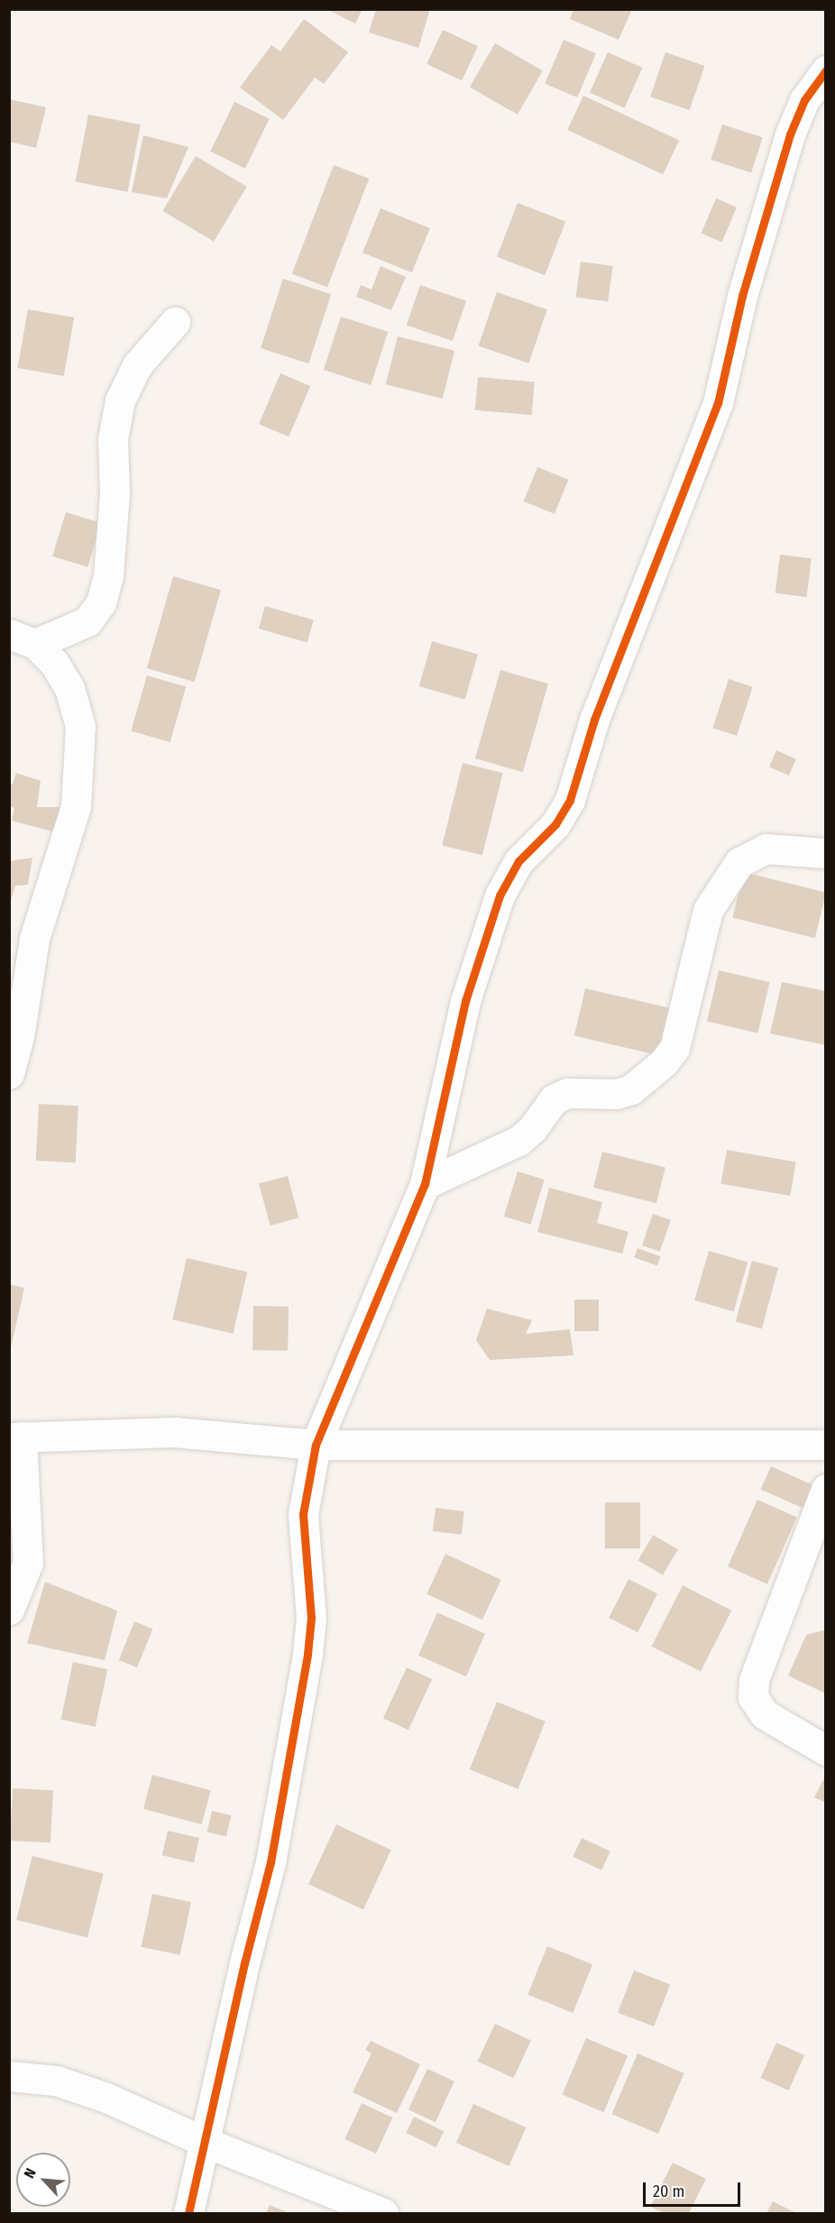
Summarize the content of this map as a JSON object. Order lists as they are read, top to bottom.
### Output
{
  "scale_bar": "20 m",
  "north": "top left"
}
